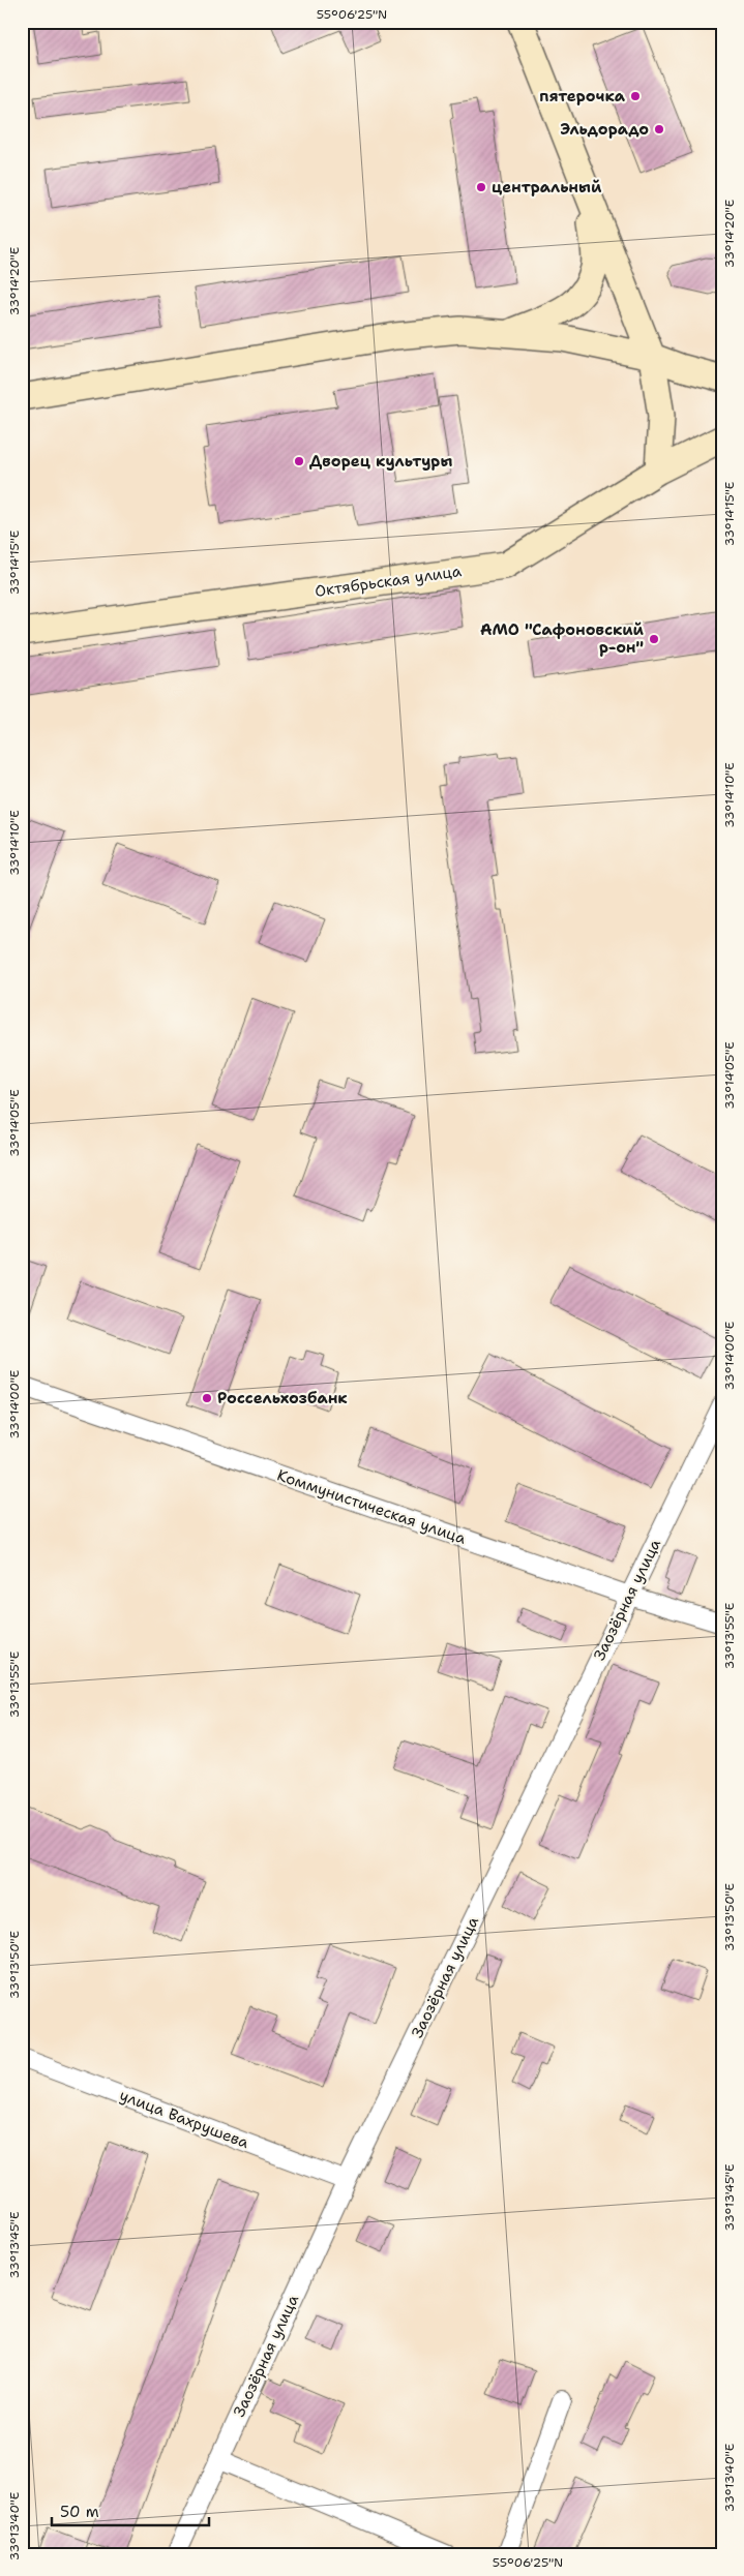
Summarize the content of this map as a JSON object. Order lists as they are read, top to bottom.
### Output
{
  "streets": {
    "main road": ["Октябрьская улица"],
    "street": ["Коммунистическая улица", "Заозёрная улица", "улица Вахрушева"]
  },
  "crossings": [
    ["Коммунистическая улица", "Заозёрная улица"],
    ["Заозёрная улица", "улица Вахрушева"]
  ],
  "places": [
    "пятерочка",
    "Эльдорадо",
    "центральный",
    "Дворец культуры",
    "АМО \"Сафоновский р-он\"",
    "Россельхозбанк"
  ],
  "scale_bar": "50 m",
  "coordinates": [
    "55°06'25\"N",
    "33°14'20\"E",
    "33°14'15\"E",
    "33°14'10\"E",
    "33°14'05\"E",
    "33°14'00\"E",
    "33°13'55\"E",
    "33°13'50\"E",
    "33°13'45\"E",
    "33°13'40\"E"
  ]
}
